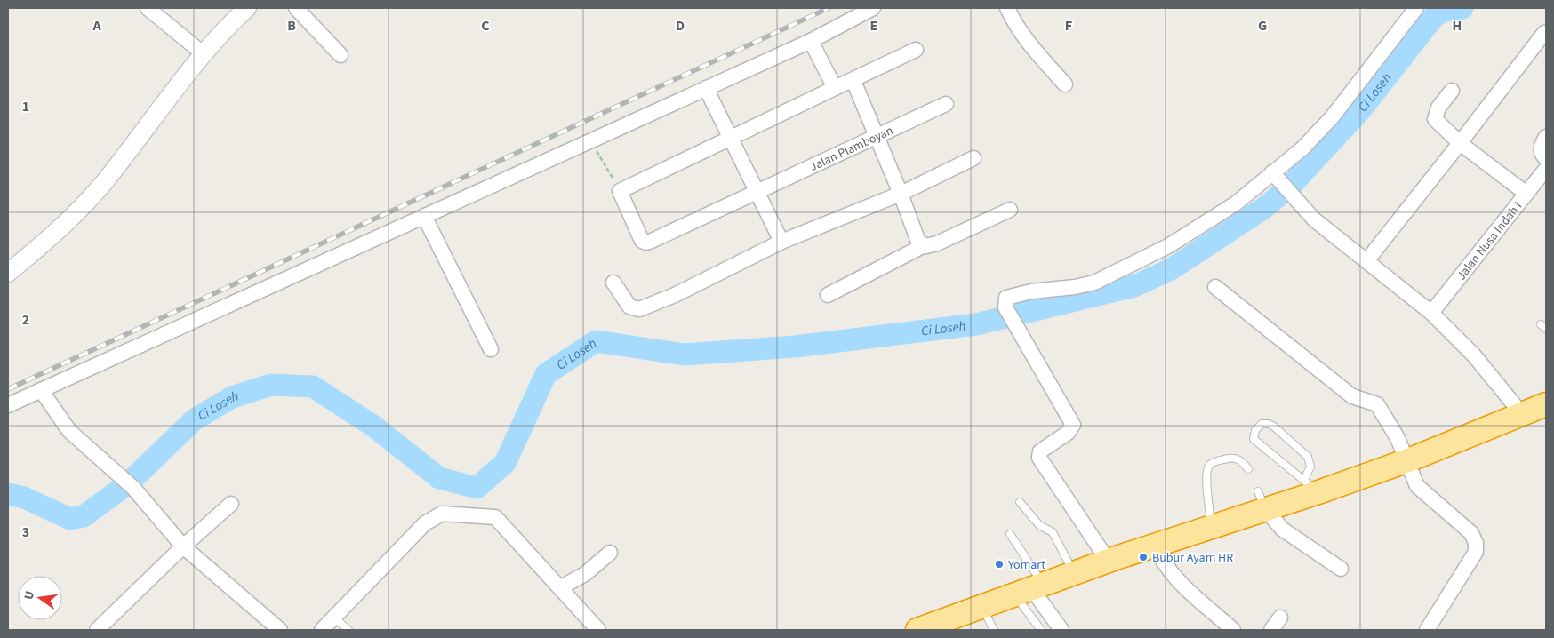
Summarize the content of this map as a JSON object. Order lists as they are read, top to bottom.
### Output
{
  "streets": {
    "street": ["Jalan Plamboyan", "Jalan Nusa Indah I"]
  },
  "water": ["Ci Loseh"],
  "places": ["Bubur Ayam HR", "Yomart"],
  "north": "left",
  "grid": {
    "columns": [
      "A",
      "B",
      "C",
      "D",
      "E",
      "F",
      "G",
      "H"
    ],
    "rows": ["1", "2", "3"]
  }
}
